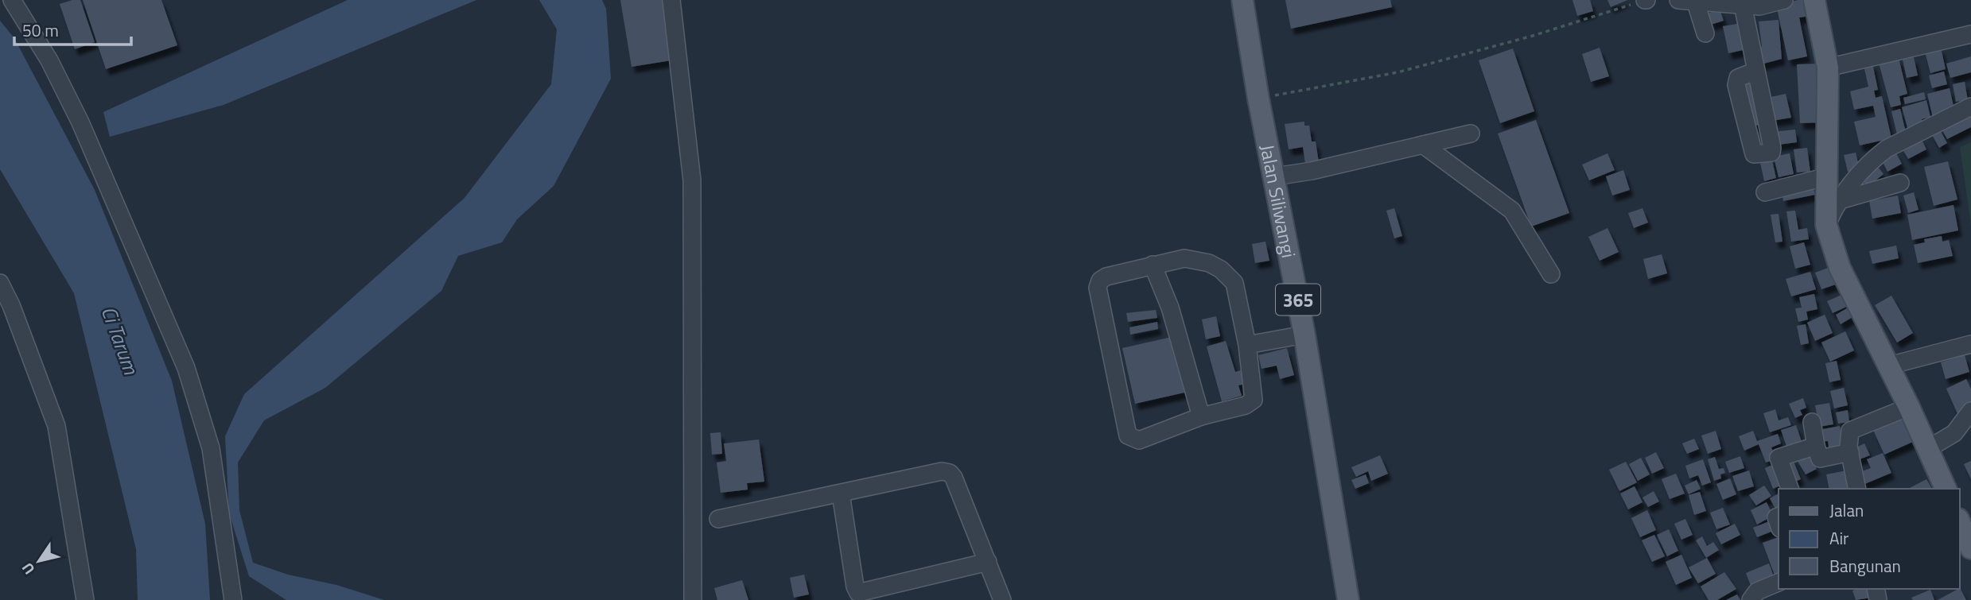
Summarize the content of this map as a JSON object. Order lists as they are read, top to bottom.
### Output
{
  "streets": {
    "main road": ["Jalan Siliwangi", "365"]
  },
  "water": ["Ci Tarum"],
  "legend": ["Jalan", "Air", "Bangunan"],
  "scale_bar": "50 m",
  "north": "bottom left"
}
